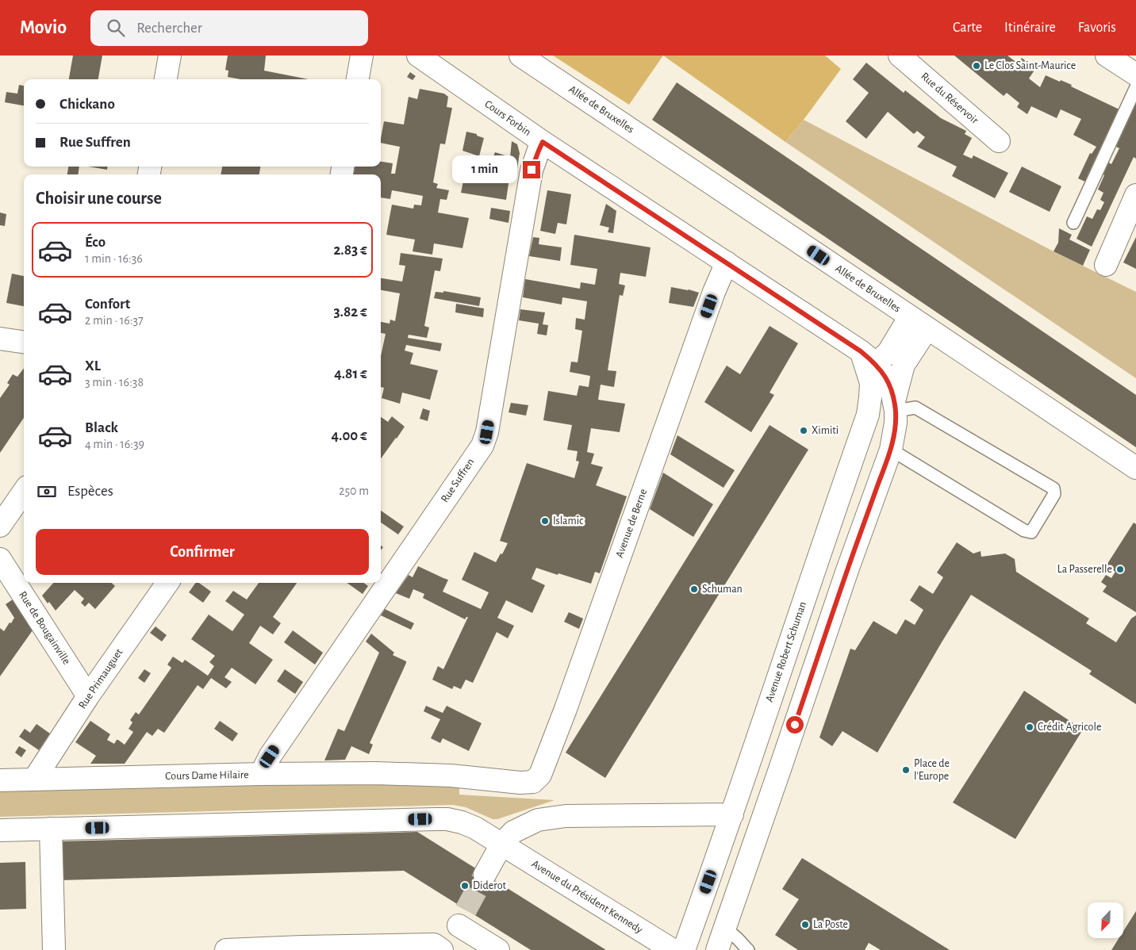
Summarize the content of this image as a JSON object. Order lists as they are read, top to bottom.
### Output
{
  "streets": {
    "street": [
      "Rue du Réservoir",
      "Allée de Bruxelles",
      "Cours Forbin",
      "Rue Suffren",
      "Avenue de Berne",
      "Rue de Bougainville",
      "Avenue Robert Schuman",
      "Rue Primauguet",
      "Cours Dame Hilaire",
      "Avenue du Président Kennedy"
    ]
  },
  "crossings": [
    ["Cours Forbin", "Rue Suffren"],
    ["Cours Forbin", "Avenue de Berne"],
    ["Cours Forbin", "Avenue Robert Schuman"],
    ["Rue Suffren", "Cours Dame Hilaire"],
    ["Avenue de Berne", "Cours Dame Hilaire"],
    ["Rue de Bougainville", "Rue Primauguet"],
    ["Rue Primauguet", "Cours Dame Hilaire"]
  ],
  "places": [
    "Le Clos Saint-Maurice",
    "Ximiti",
    "Islamic",
    "La Passerelle",
    "Schuman",
    "Crédit Agricole",
    "Place de l'Europe",
    "Diderot",
    "La Poste"
  ],
  "north": "bottom left",
  "page": {
    "header": "Movio",
    "search": "Rechercher",
    "nav": ["Carte", "Itinéraire", "Favoris"],
    "banner": ["Chickano", "Rue Suffren"],
    "bubble": "1 min",
    "heading": "Choisir une course",
    "list": [
      {
        "name": "Éco",
        "note": "1 min · 16:36",
        "value": "2.83 €"
      },
      {
        "name": "Confort",
        "note": "2 min · 16:37",
        "value": "3.82 €"
      },
      {
        "name": "XL",
        "note": "3 min · 16:38",
        "value": "4.81 €"
      },
      {
        "name": "Black",
        "note": "4 min · 16:39",
        "value": "4.00 €"
      }
    ],
    "pay": ["Espèces", "250 m"],
    "buttons": "Confirmer"
  }
}
